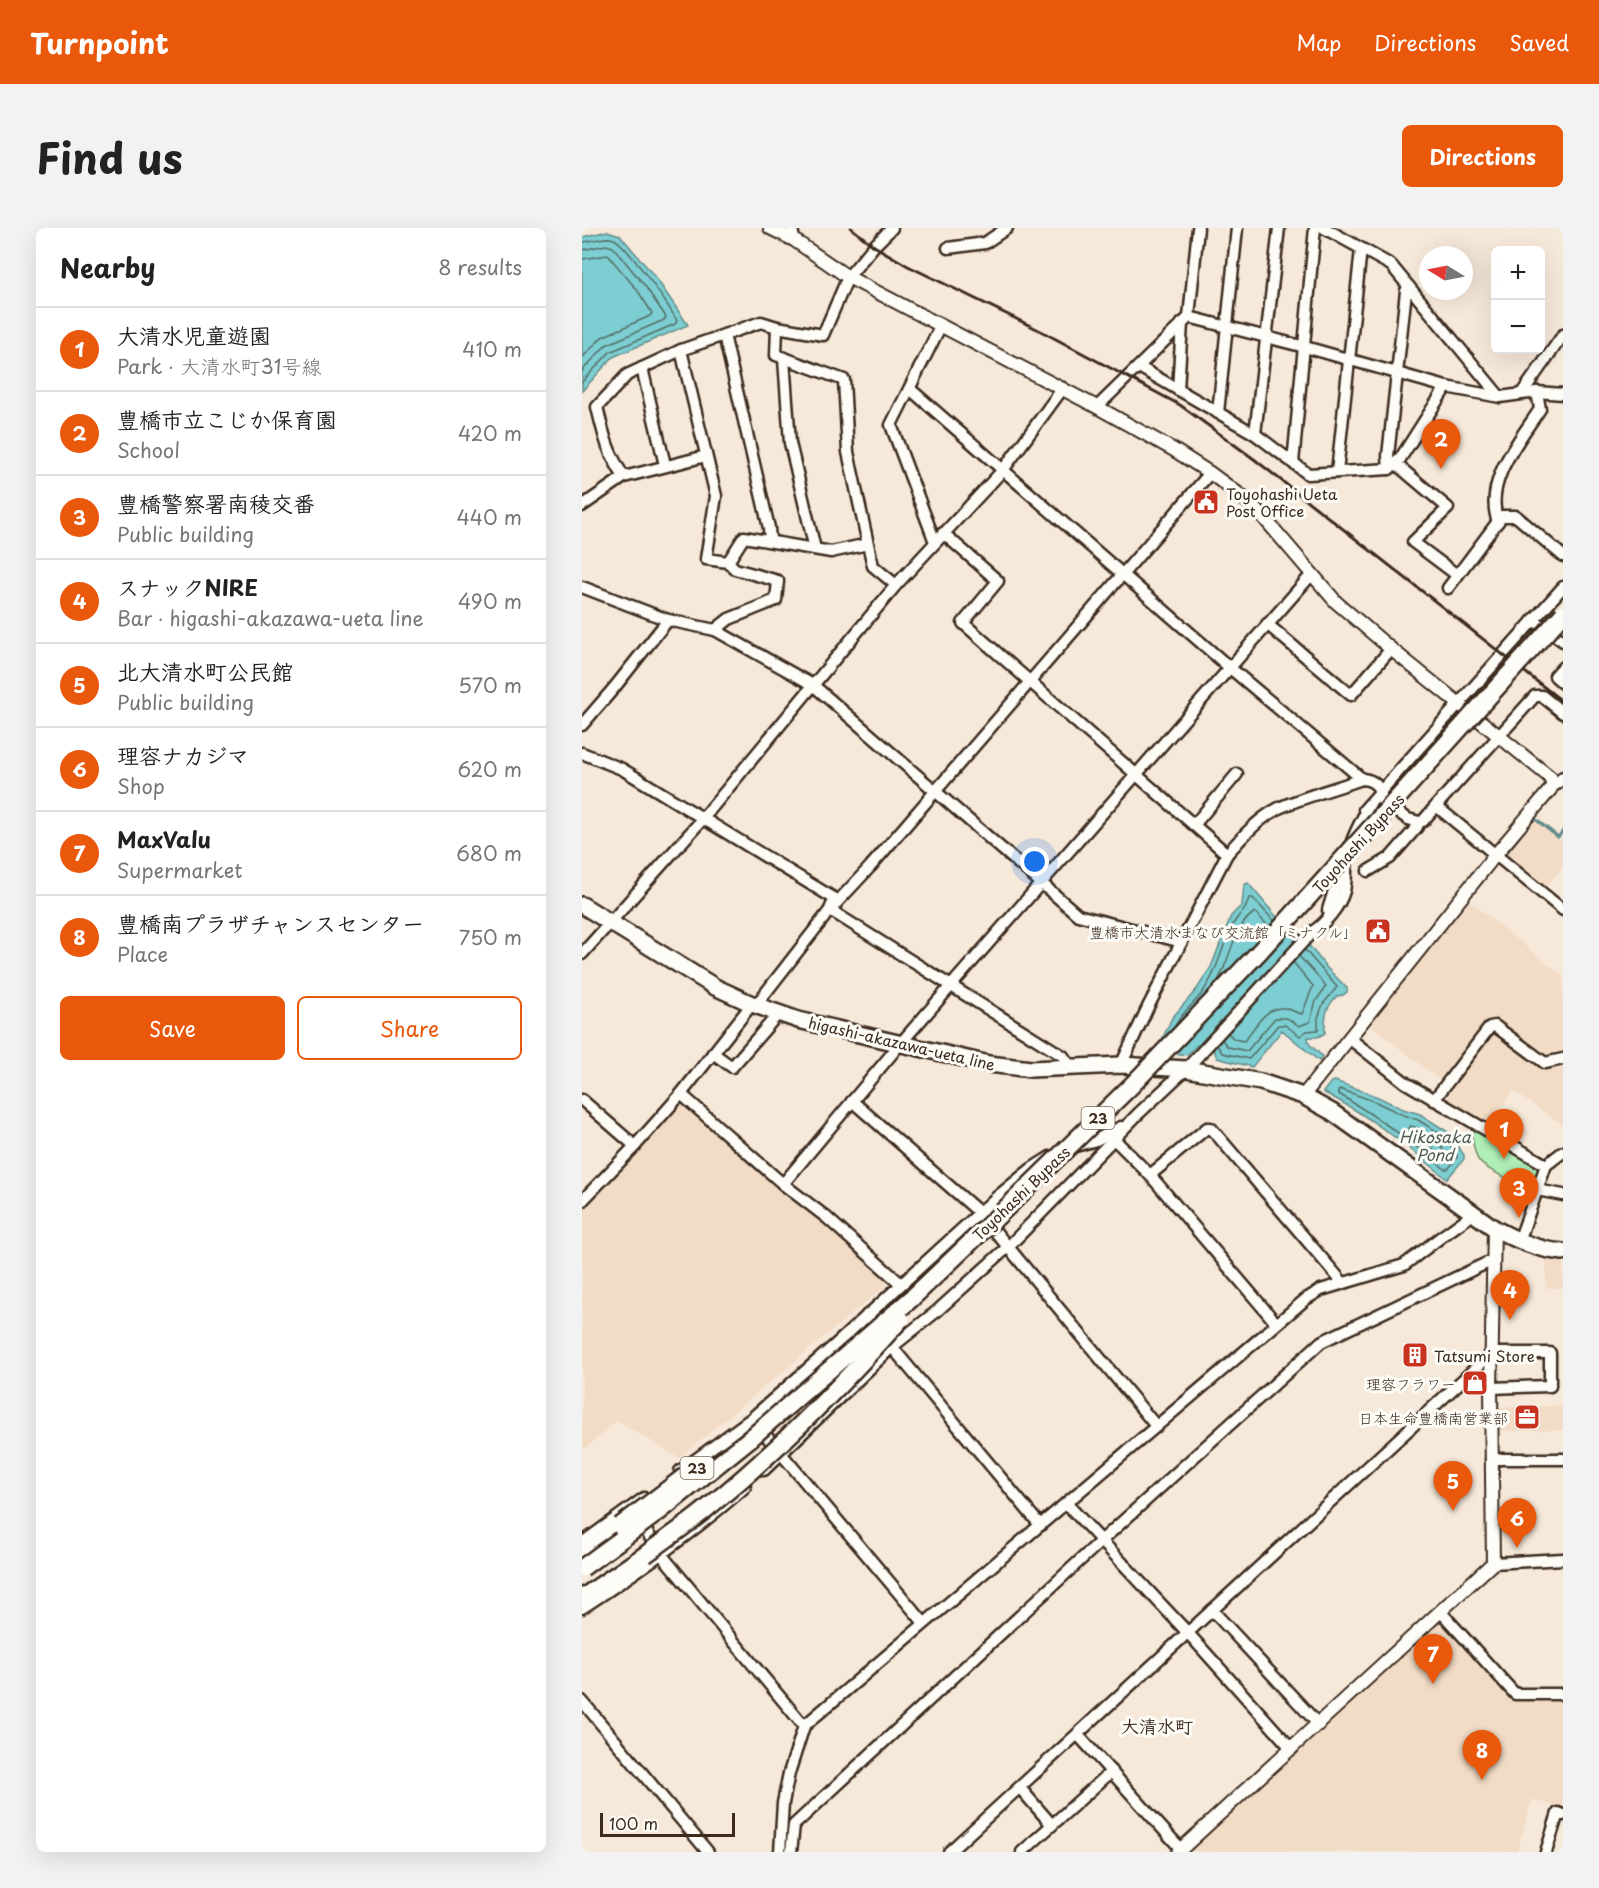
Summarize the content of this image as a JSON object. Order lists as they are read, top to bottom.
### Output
{
  "streets": {
    "highway": ["Toyohashi Bypass", "23"],
    "main road": ["higashi-akazawa-ueta line"]
  },
  "crossings": [
    ["Toyohashi Bypass", "23"]
  ],
  "districts": ["大清水町"],
  "water": ["Hikosaka Pond"],
  "places": {
    "public building": ["Toyohashi Ueta Post Office", "豊橋市大清水まなび交流館「ミナクル」"],
    "building": ["Tatsumi Store"],
    "shop": ["理容フラワー"],
    "office": ["日本生命豊橋南営業部"]
  },
  "scale_bar": "100 m",
  "north": "left",
  "page": {
    "header": "Turnpoint",
    "nav": ["Map", "Directions", "Saved"],
    "title": "Find us",
    "buttons": [
      "Directions",
      ["Save", "Share"]
    ],
    "heading": ["Nearby", "8 results"],
    "map_buttons": ["+", "−"],
    "list": [
      {
        "mark": "1",
        "name": "大清水児童遊園",
        "note": "Park · 大清水町31号線",
        "value": "410 m"
      },
      {
        "mark": "2",
        "name": "豊橋市立こじか保育園",
        "note": "School",
        "value": "420 m"
      },
      {
        "mark": "3",
        "name": "豊橋警察署南稜交番",
        "note": "Public building",
        "value": "440 m"
      },
      {
        "mark": "4",
        "name": "スナックNIRE",
        "note": "Bar · higashi-akazawa-ueta line",
        "value": "490 m"
      },
      {
        "mark": "5",
        "name": "北大清水町公民館",
        "note": "Public building",
        "value": "570 m"
      },
      {
        "mark": "6",
        "name": "理容ナカジマ",
        "note": "Shop",
        "value": "620 m"
      },
      {
        "mark": "7",
        "name": "MaxValu",
        "note": "Supermarket",
        "value": "680 m"
      },
      {
        "mark": "8",
        "name": "豊橋南プラザチャンスセンター",
        "note": "Place",
        "value": "750 m"
      }
    ],
    "pins": [
      "2",
      "1",
      "3",
      "4",
      "5",
      "6",
      "7",
      "8"
    ],
    "scale": "100 m"
  }
}
